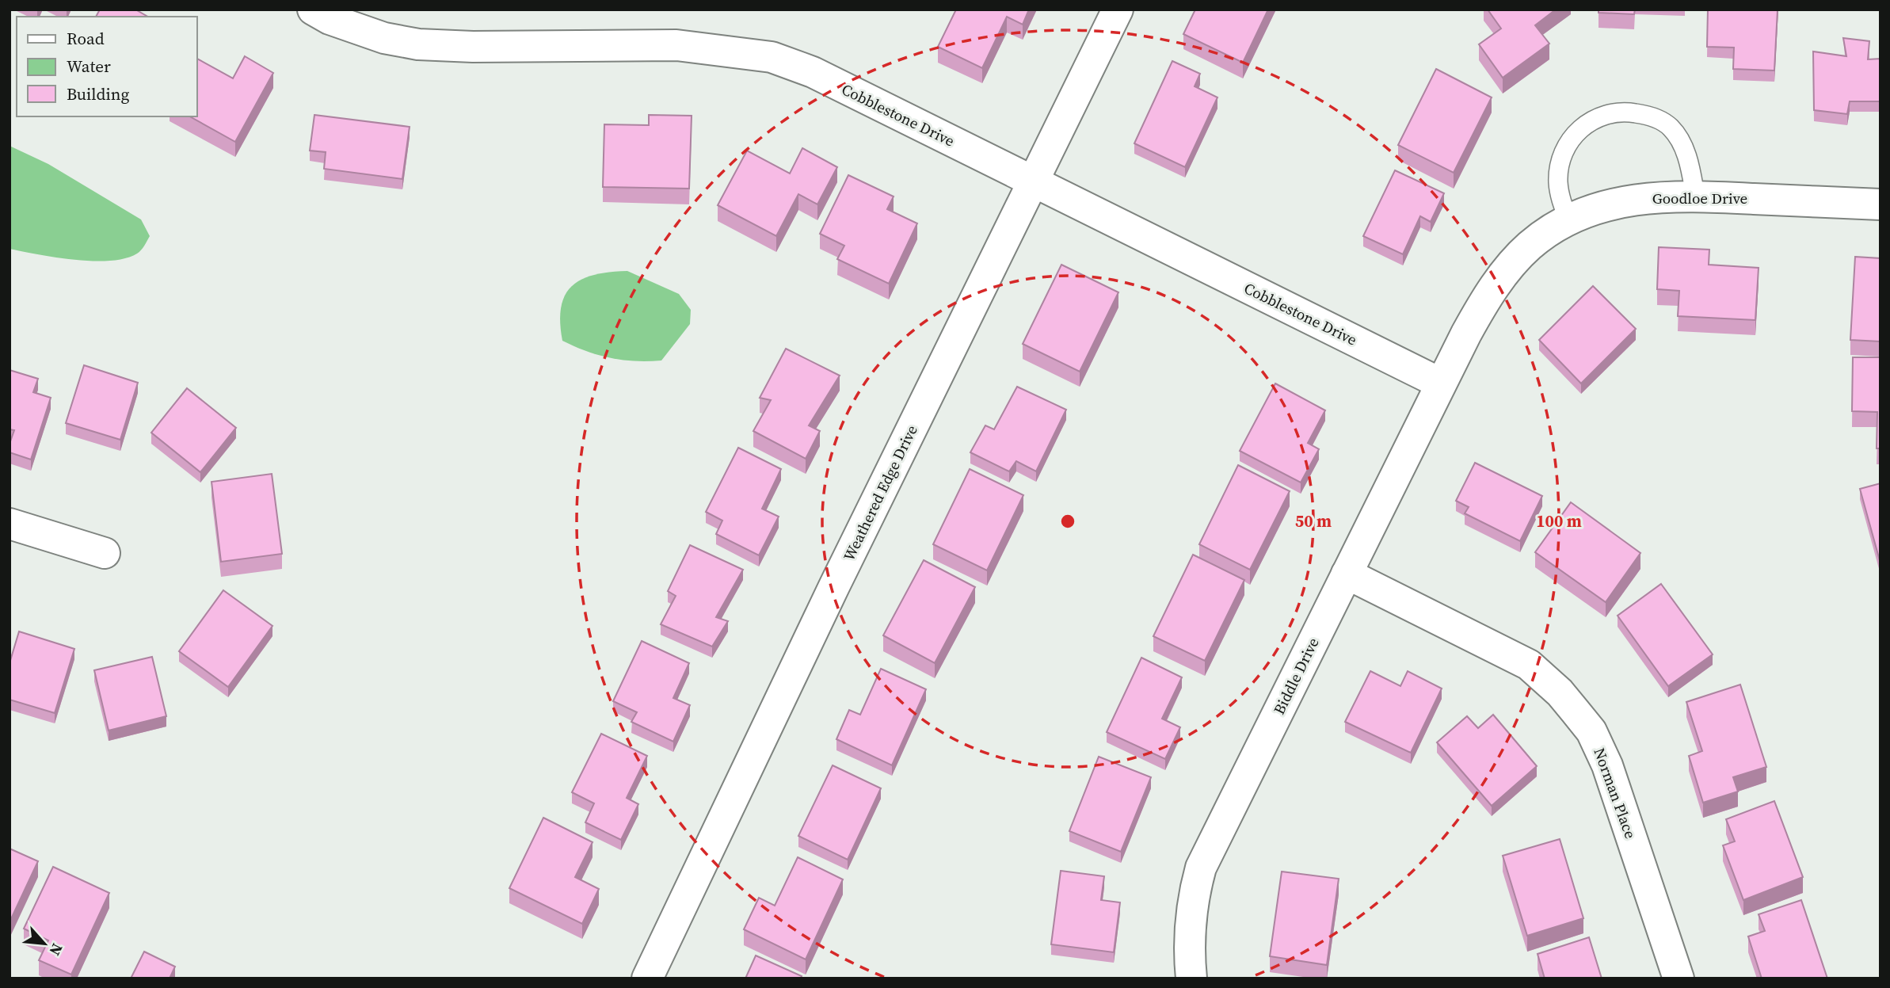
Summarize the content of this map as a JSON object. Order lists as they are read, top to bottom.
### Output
{
  "streets": {
    "street": [
      "Cobblestone Drive",
      "Goodloe Drive",
      "Weathered Edge Drive",
      "Biddle Drive",
      "Norman Place"
    ]
  },
  "crossings": [
    ["Cobblestone Drive", "Goodloe Drive"],
    ["Cobblestone Drive", "Weathered Edge Drive"],
    ["Cobblestone Drive", "Biddle Drive"],
    ["Goodloe Drive", "Biddle Drive"],
    ["Biddle Drive", "Norman Place"]
  ],
  "legend": ["Road", "Water", "Building"],
  "north": "bottom right",
  "rings": ["50 m", "100 m"]
}
